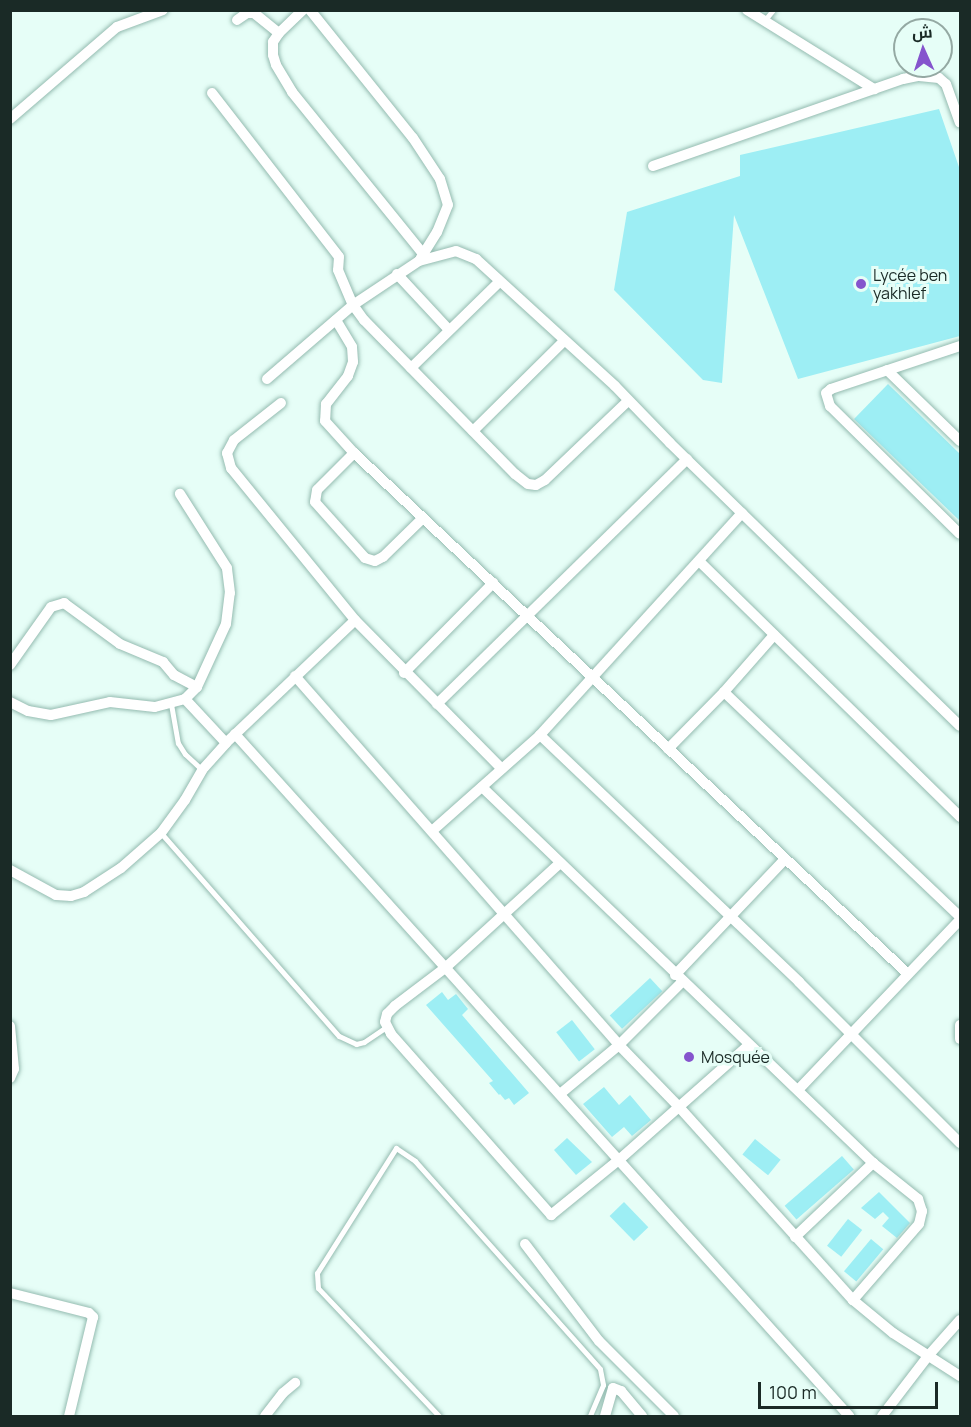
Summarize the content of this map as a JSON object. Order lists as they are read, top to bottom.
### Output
{
  "places": ["Lycée ben yakhlef", "Mosquée"],
  "scale_bar": "100 m",
  "north": "top"
}
